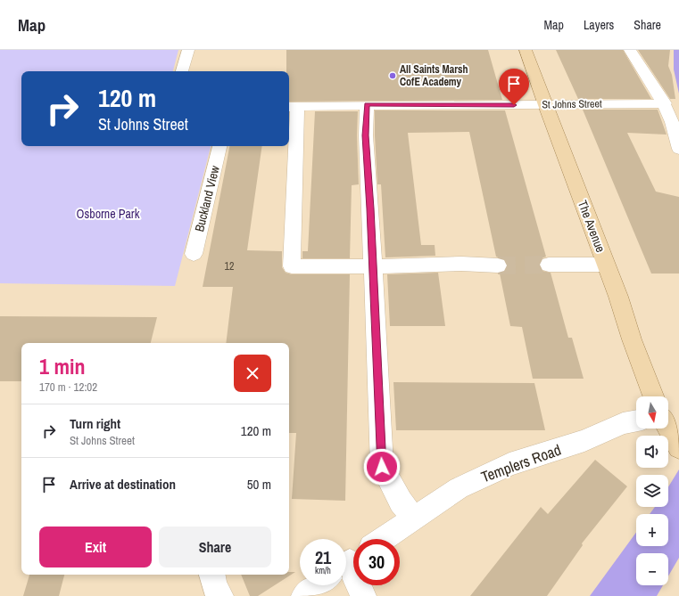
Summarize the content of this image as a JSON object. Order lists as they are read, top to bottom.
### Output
{
  "streets": {
    "main road": ["The Avenue"],
    "street": ["St Johns Street", "Buckland View", "Templers Road"]
  },
  "crossings": [
    ["St Johns Street", "The Avenue"]
  ],
  "parks": ["Osborne Park"],
  "places": ["All Saints Marsh CofE Academy"],
  "house_numbers": ["12"],
  "north": "bottom",
  "page": {
    "header": "Map",
    "nav": ["Map", "Layers", "Share"],
    "turn": ["120 m", "St Johns Street"],
    "heading": ["1 min", "170 m · 12:02"],
    "map_buttons": ["+", "−"],
    "list": [
      {
        "name": "Turn right",
        "note": "St Johns Street",
        "value": "120 m"
      },
      {
        "name": "Arrive at destination",
        "value": "50 m"
      }
    ],
    "buttons": ["Exit", "Share"],
    "speed": "21 km/h",
    "limit": "30"
  }
}
